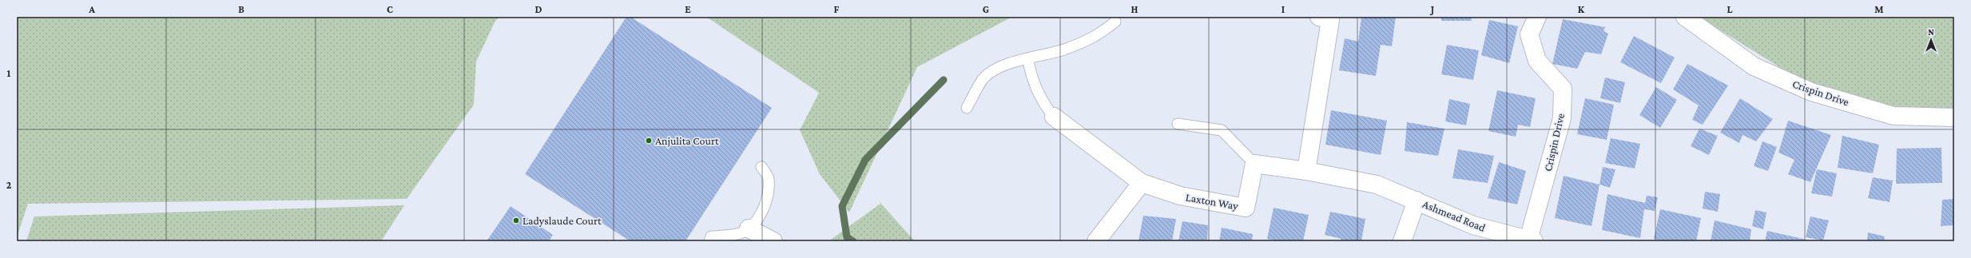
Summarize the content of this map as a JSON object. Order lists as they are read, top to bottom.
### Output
{
  "streets": {
    "street": ["Crispin Drive", "Laxton Way", "Ashmead Road"]
  },
  "crossings": [
    ["Crispin Drive", "Ashmead Road"]
  ],
  "places": ["Anjulita Court", "Ladyslaude Court"],
  "north": "top",
  "grid": {
    "columns": [
      "A",
      "B",
      "C",
      "D",
      "E",
      "F",
      "G",
      "H",
      "I",
      "J",
      "K",
      "L",
      "M"
    ],
    "rows": ["1", "2"]
  }
}
